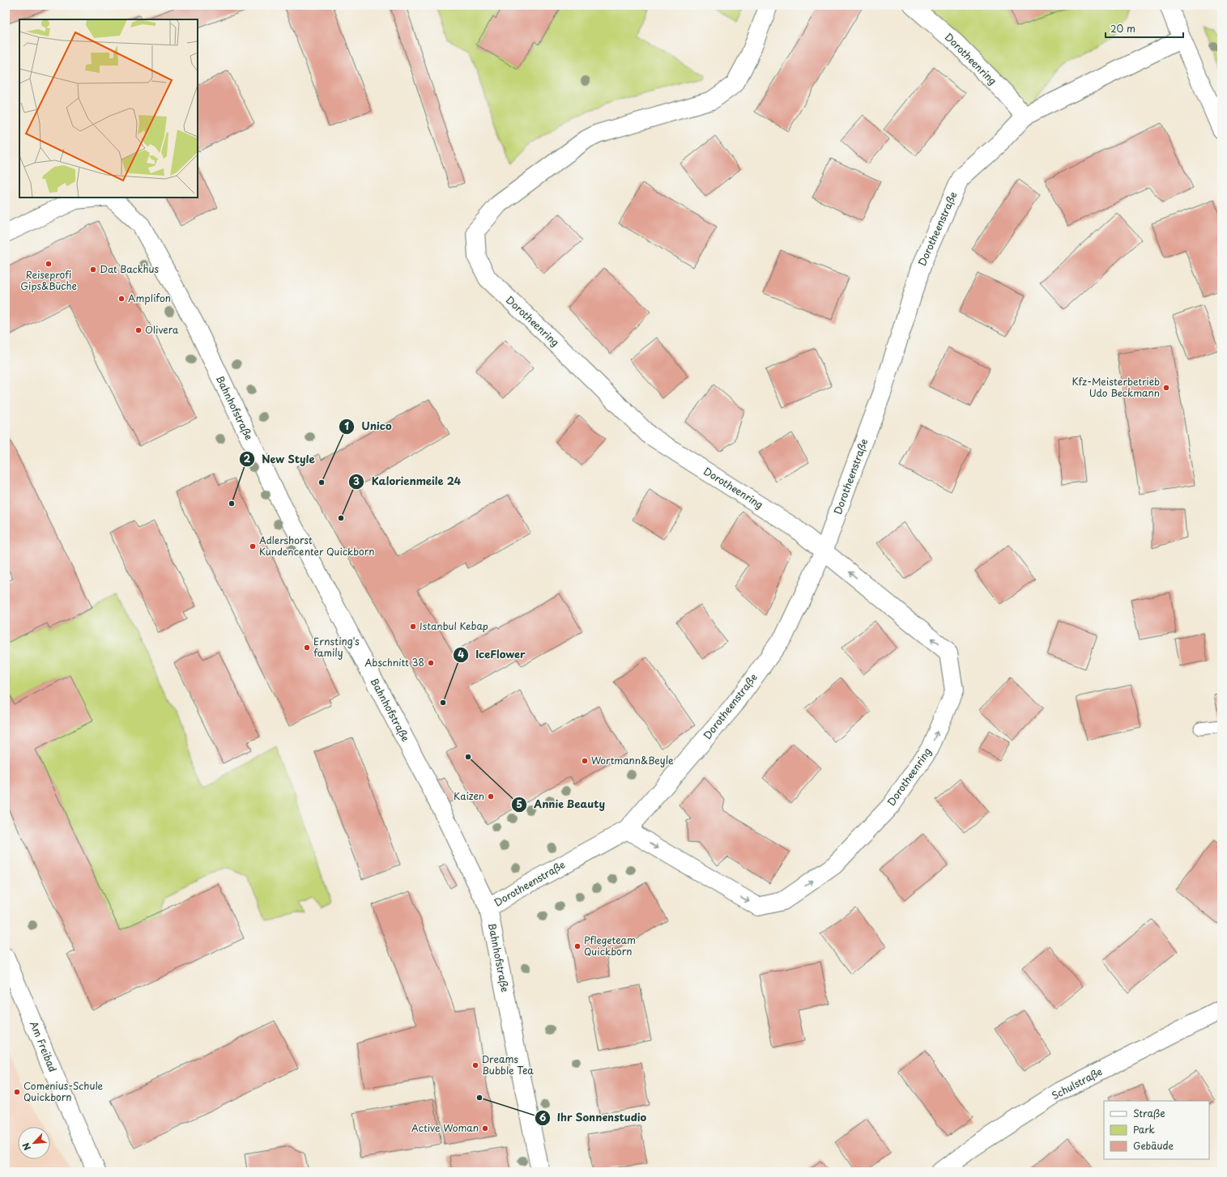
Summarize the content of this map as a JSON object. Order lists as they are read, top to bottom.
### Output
{
  "streets": {
    "street": [
      "Dorotheenring",
      "Dorotheenstraße",
      "Bahnhofstraße",
      "Am Freibad",
      "Schulstraße"
    ]
  },
  "crossings": [
    ["Dorotheenring", "Dorotheenstraße"],
    ["Dorotheenstraße", "Bahnhofstraße"]
  ],
  "places": [
    "Reiseprofi Gips&Büche",
    "Dat Backhus",
    "Amplifon",
    "Olivera",
    "Kfz-Meisterbetrieb Udo Beckmann",
    "Unico",
    "New Style",
    "Kalorienmeile 24",
    "Adlershorst Kundencenter Quickborn",
    "Istanbul Kebap",
    "Ernsting's family",
    "Abschnitt 38",
    "IceFlower",
    "Annie Beauty",
    "Wortmann&Beyle",
    "Kaizen",
    "Pflegeteam Quickborn",
    "Dreams Bubble Tea",
    "Comenius-Schule Quickborn",
    "Ihr Sonnenstudio",
    "Active Woman"
  ],
  "legend": ["Straße", "Park", "Gebäude"],
  "scale_bar": "20 m",
  "north": "bottom left"
}
